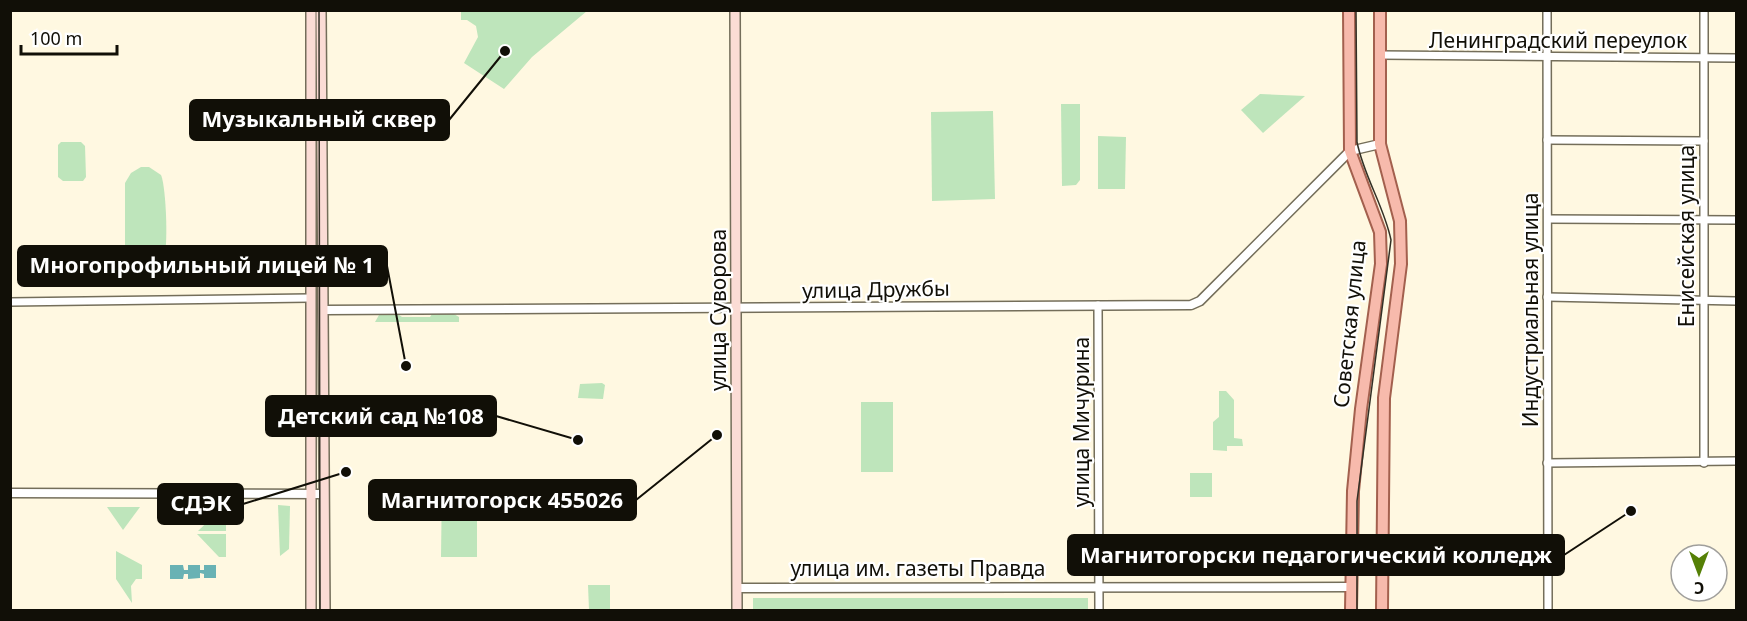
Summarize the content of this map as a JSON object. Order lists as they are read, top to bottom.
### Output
{
  "streets": {
    "main road": ["улица Дружбы", "улица Суворова", "Советская улица"],
    "street": [
      "Ленинградский переулок",
      "Енисейская улица",
      "Индустриальная улица",
      "улица Мичурина",
      "улица им. газеты Правда"
    ]
  },
  "crossings": [
    ["Ленинградский переулок", "Енисейская улица"],
    ["Ленинградский переулок", "Индустриальная улица"],
    ["Ленинградский переулок", "Советская улица"],
    ["улица Дружбы", "улица Суворова"],
    ["улица Дружбы", "Советская улица"],
    ["улица Дружбы", "улица Мичурина"],
    ["улица Суворова", "улица им. газеты Правда"],
    ["Советская улица", "улица им. газеты Правда"],
    ["улица Мичурина", "улица им. газеты Правда"]
  ],
  "places": [
    "Музыкальный сквер",
    "Многопрофильный лицей № 1",
    "Магнитогорск 455026",
    "Детский сад №108",
    "СДЭК",
    "Магнитогорски педагогический колледж"
  ],
  "scale_bar": "100 m",
  "north": "bottom"
}
